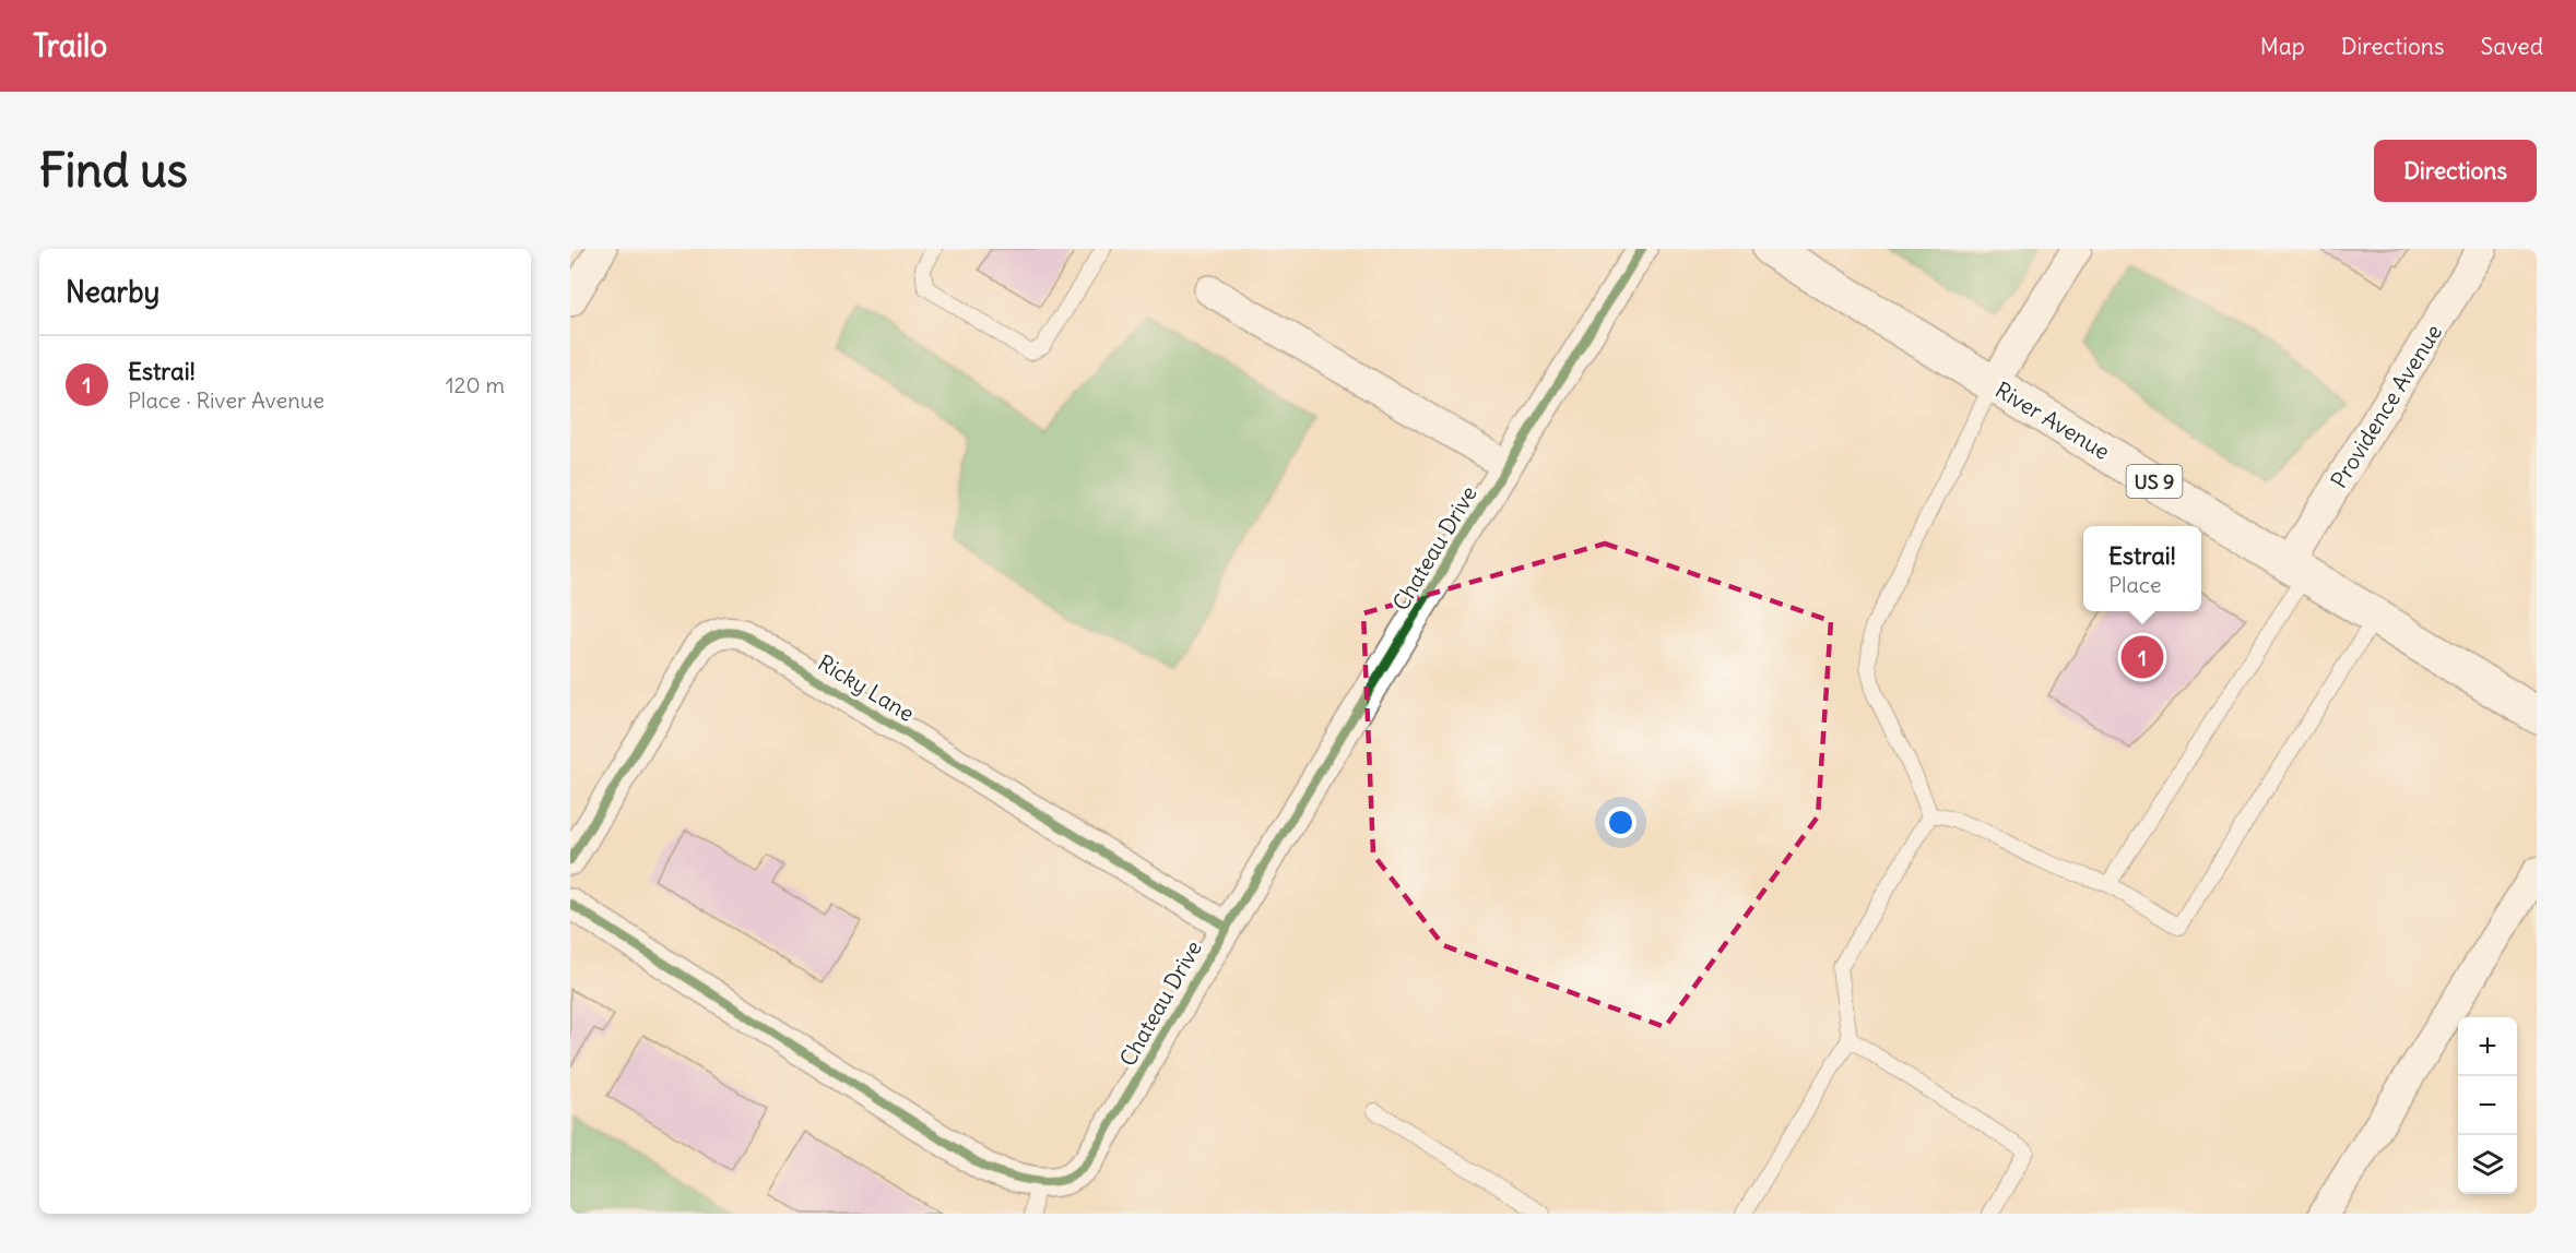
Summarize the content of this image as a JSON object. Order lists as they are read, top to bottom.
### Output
{
  "streets": {
    "highway": ["River Avenue", "US 9"],
    "street": ["Providence Avenue", "Chateau Drive", "Ricky Lane"]
  },
  "crossings": [
    ["Providence Avenue", "River Avenue"],
    ["Chateau Drive", "Ricky Lane"]
  ],
  "page": {
    "header": "Trailo",
    "nav": ["Map", "Directions", "Saved"],
    "buttons": "Directions",
    "title": "Find us",
    "heading": "Nearby",
    "list": [
      {
        "mark": "1",
        "name": "Estrai!",
        "note": "Place · River Avenue",
        "value": "120 m"
      }
    ],
    "popup": ["Estrai!", "Place"],
    "pins": "1",
    "map_buttons": ["+", "−"]
  }
}
